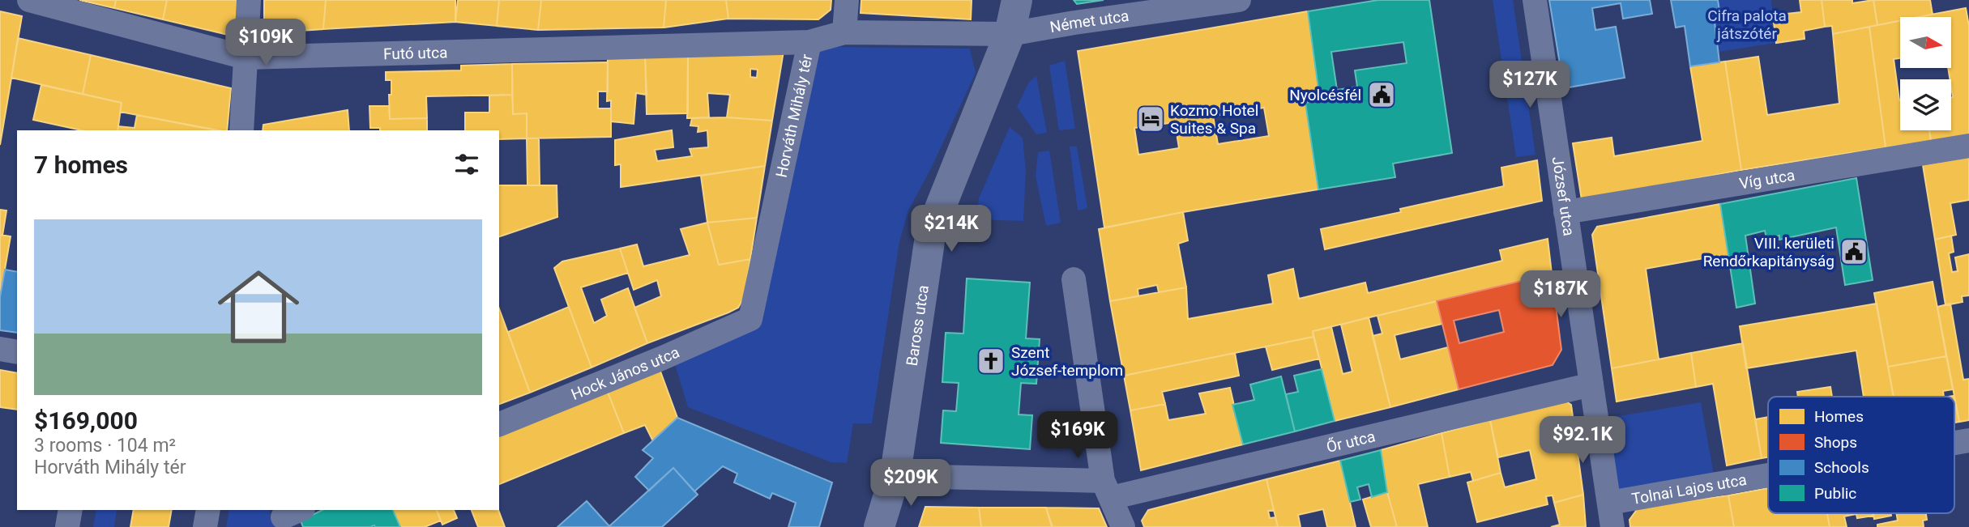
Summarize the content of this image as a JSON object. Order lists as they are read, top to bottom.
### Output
{
  "streets": {
    "street": [
      "Német utca",
      "Futó utca",
      "Horváth Mihály tér",
      "Víg utca",
      "József utca",
      "Baross utca",
      "Hock János utca",
      "Őr utca",
      "Tolnai Lajos utca"
    ]
  },
  "crossings": [
    ["Német utca", "Horváth Mihály tér"],
    ["Német utca", "Baross utca"],
    ["Futó utca", "Horváth Mihály tér"],
    ["Horváth Mihály tér", "Baross utca"],
    ["Horváth Mihály tér", "Hock János utca"],
    ["Víg utca", "József utca"],
    ["József utca", "Őr utca"],
    ["József utca", "Tolnai Lajos utca"]
  ],
  "parks": ["Cifra palota játszótér"],
  "places": {
    "public building": ["Nyolcésfél", "VIII. kerületi Rendőrkapitányság"],
    "hotel": ["Kozmo Hotel Suites & Spa"],
    "church": ["Szent József-templom"]
  },
  "legend": [
    "Homes",
    "Shops",
    "Schools",
    "Public"
  ],
  "north": "right",
  "page": {
    "price": [
      "$109K",
      "$127K",
      "$214K",
      "$187K",
      "$169K",
      "$92.1K",
      "$209K"
    ],
    "heading": "7 homes",
    "list": [
      {
        "name": "$169,000",
        "note": "3 rooms · 104 m² · Horváth Mihály tér"
      }
    ]
  }
}
